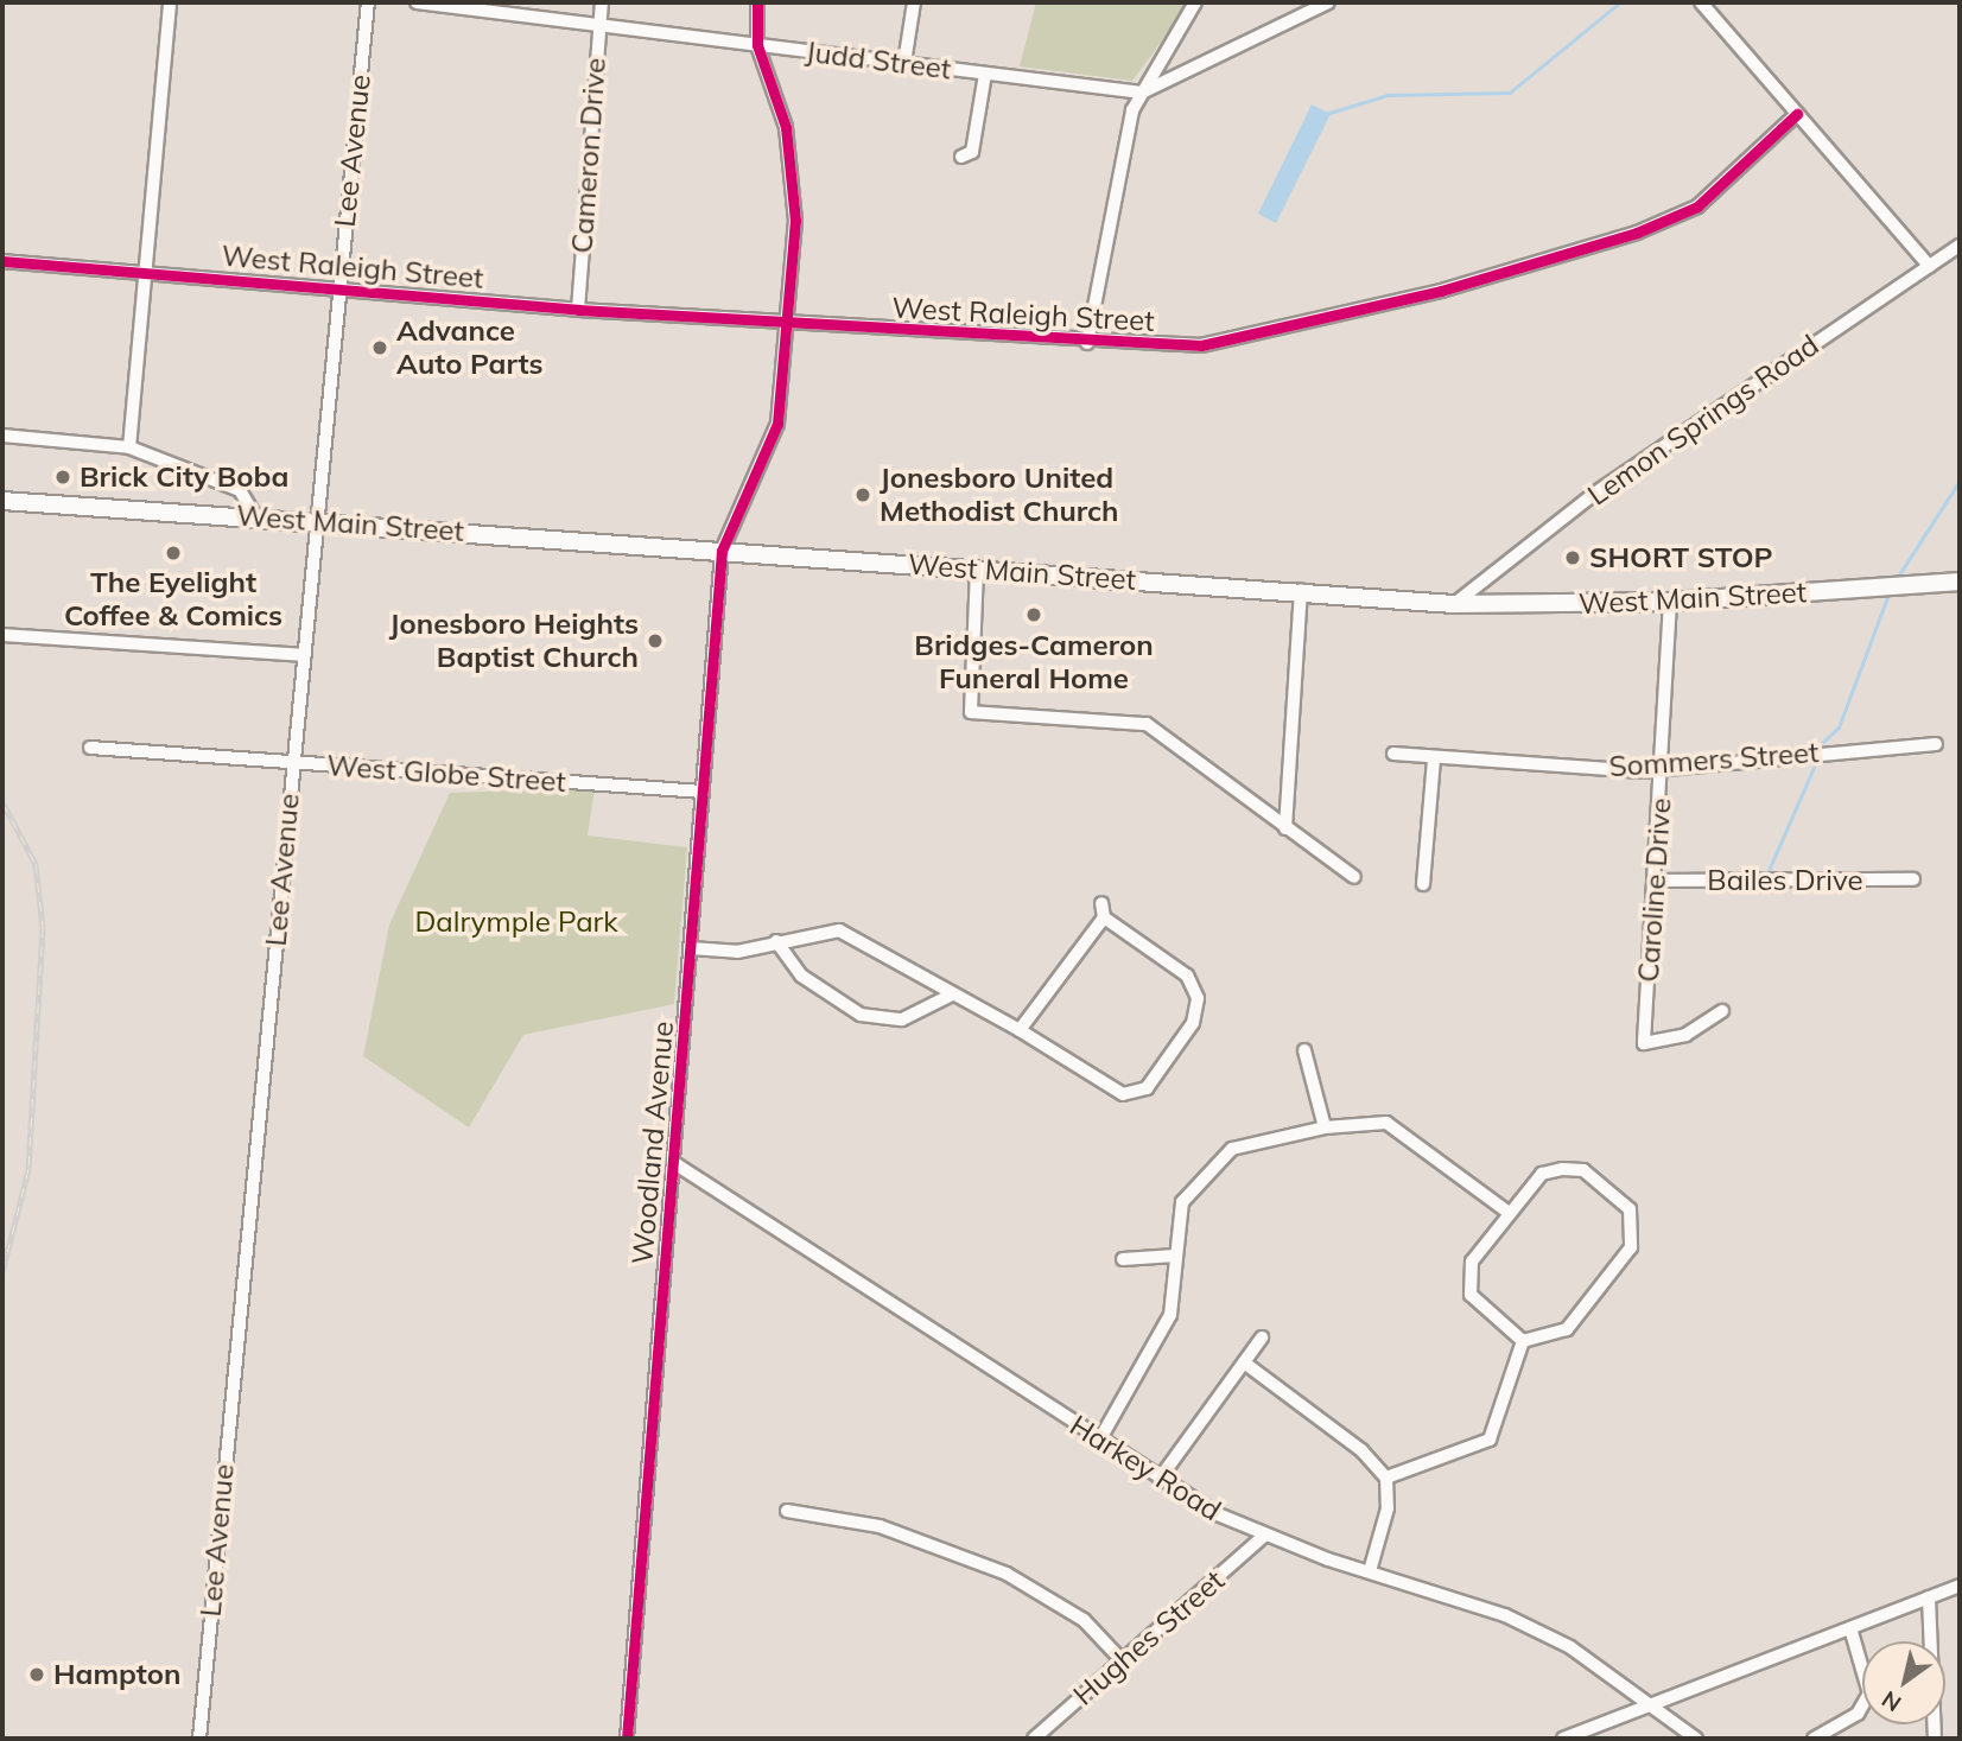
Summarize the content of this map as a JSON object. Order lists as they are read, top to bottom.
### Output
{
  "streets": {
    "main road": ["West Main Street"],
    "street": [
      "Judd Street",
      "Lee Avenue",
      "Cameron Drive",
      "West Raleigh Street",
      "Lemon Springs Road",
      "Sommers Street",
      "West Globe Street",
      "Bailes Drive",
      "Caroline Drive",
      "Woodland Avenue",
      "Harkey Road",
      "Hughes Street"
    ]
  },
  "crossings": [
    ["Judd Street", "Cameron Drive"],
    ["Judd Street", "Woodland Avenue"],
    ["Lee Avenue", "West Raleigh Street"],
    ["Lee Avenue", "West Main Street"],
    ["Lee Avenue", "West Globe Street"],
    ["Cameron Drive", "West Raleigh Street"],
    ["West Raleigh Street", "Woodland Avenue"],
    ["Lemon Springs Road", "West Main Street"],
    ["West Main Street", "Caroline Drive"],
    ["West Main Street", "Woodland Avenue"],
    ["Sommers Street", "Caroline Drive"],
    ["West Globe Street", "Woodland Avenue"],
    ["Bailes Drive", "Caroline Drive"],
    ["Woodland Avenue", "Harkey Road"],
    ["Harkey Road", "Hughes Street"]
  ],
  "parks": ["Dalrymple Park"],
  "places": [
    "Advance Auto Parts",
    "Brick City Boba",
    "Jonesboro United Methodist Church",
    "The Eyelight Coffee & Comics",
    "SHORT STOP",
    "Bridges-Cameron Funeral Home",
    "Jonesboro Heights Baptist Church",
    "Hampton"
  ],
  "north": "bottom left"
}
